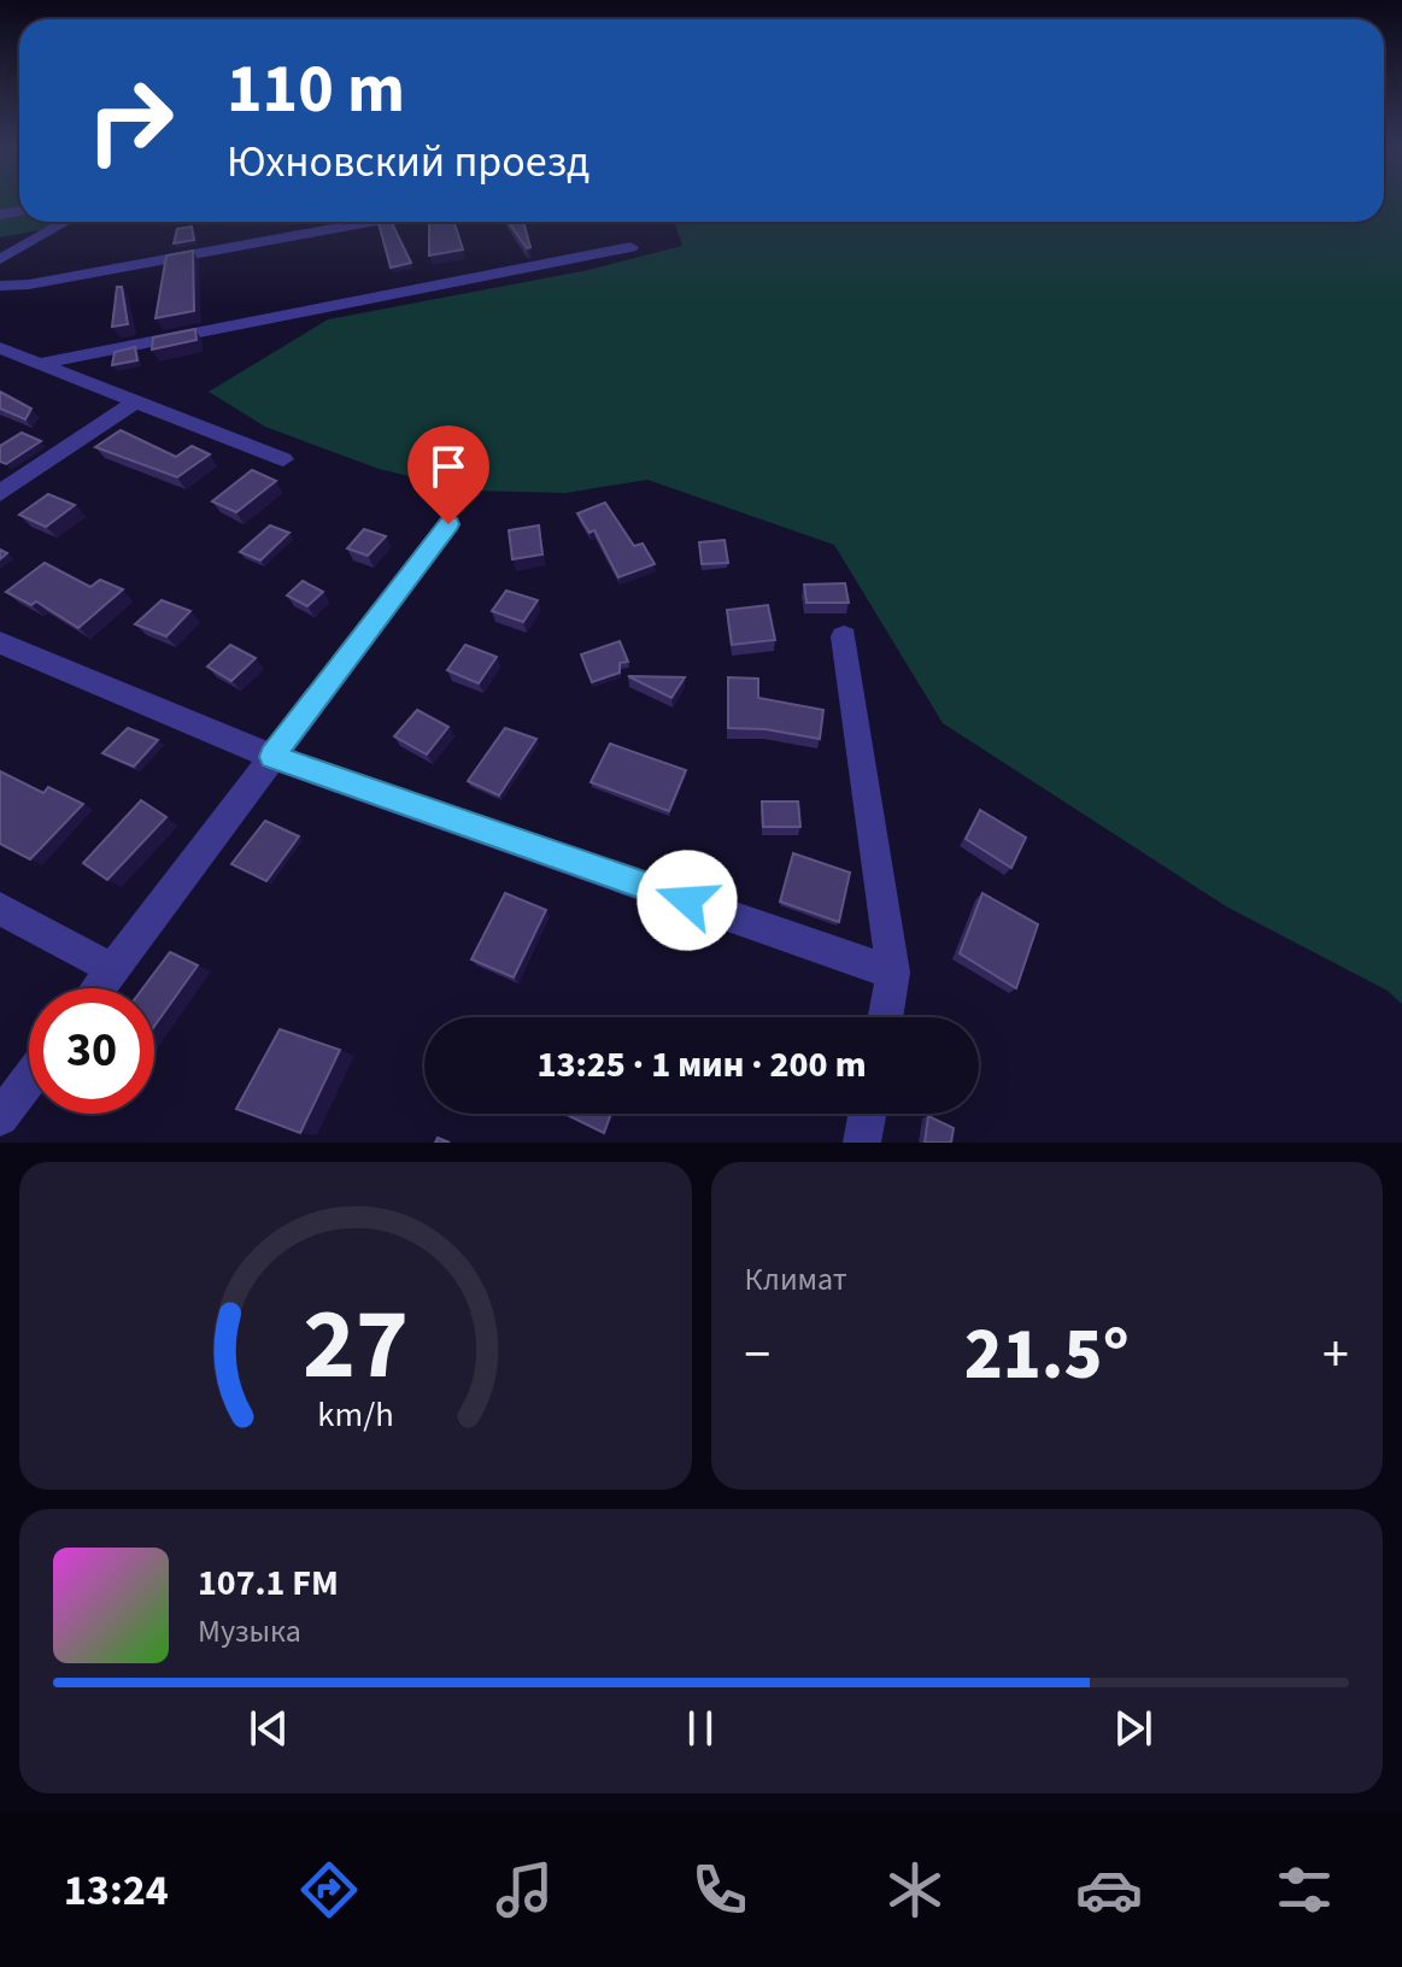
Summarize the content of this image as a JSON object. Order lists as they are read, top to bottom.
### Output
{
  "page": {
    "turn": ["110 m", "Юхновский проезд"],
    "limit": "30",
    "trip": "13:25 · 1 мин · 200 m",
    "tile": "Климат",
    "heat": ["−", "21.5°", "+"],
    "song": ["107.1 FM", "Музыка"],
    "tabs": "13:24",
    "gauge": ["27", "km/h"]
  }
}
